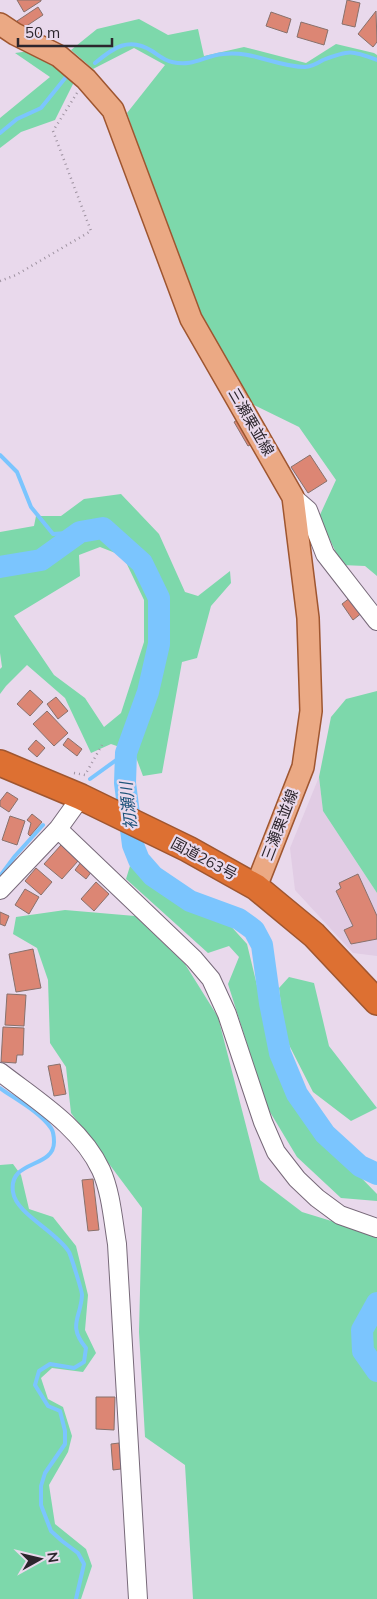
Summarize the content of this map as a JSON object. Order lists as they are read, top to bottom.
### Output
{
  "streets": {
    "highway": ["国道263号"],
    "main road": ["三瀬栗並線"]
  },
  "crossings": [
    ["三瀬栗並線", "国道263号"]
  ],
  "water": ["初瀬川"],
  "scale_bar": "50 m",
  "north": "right"
}
